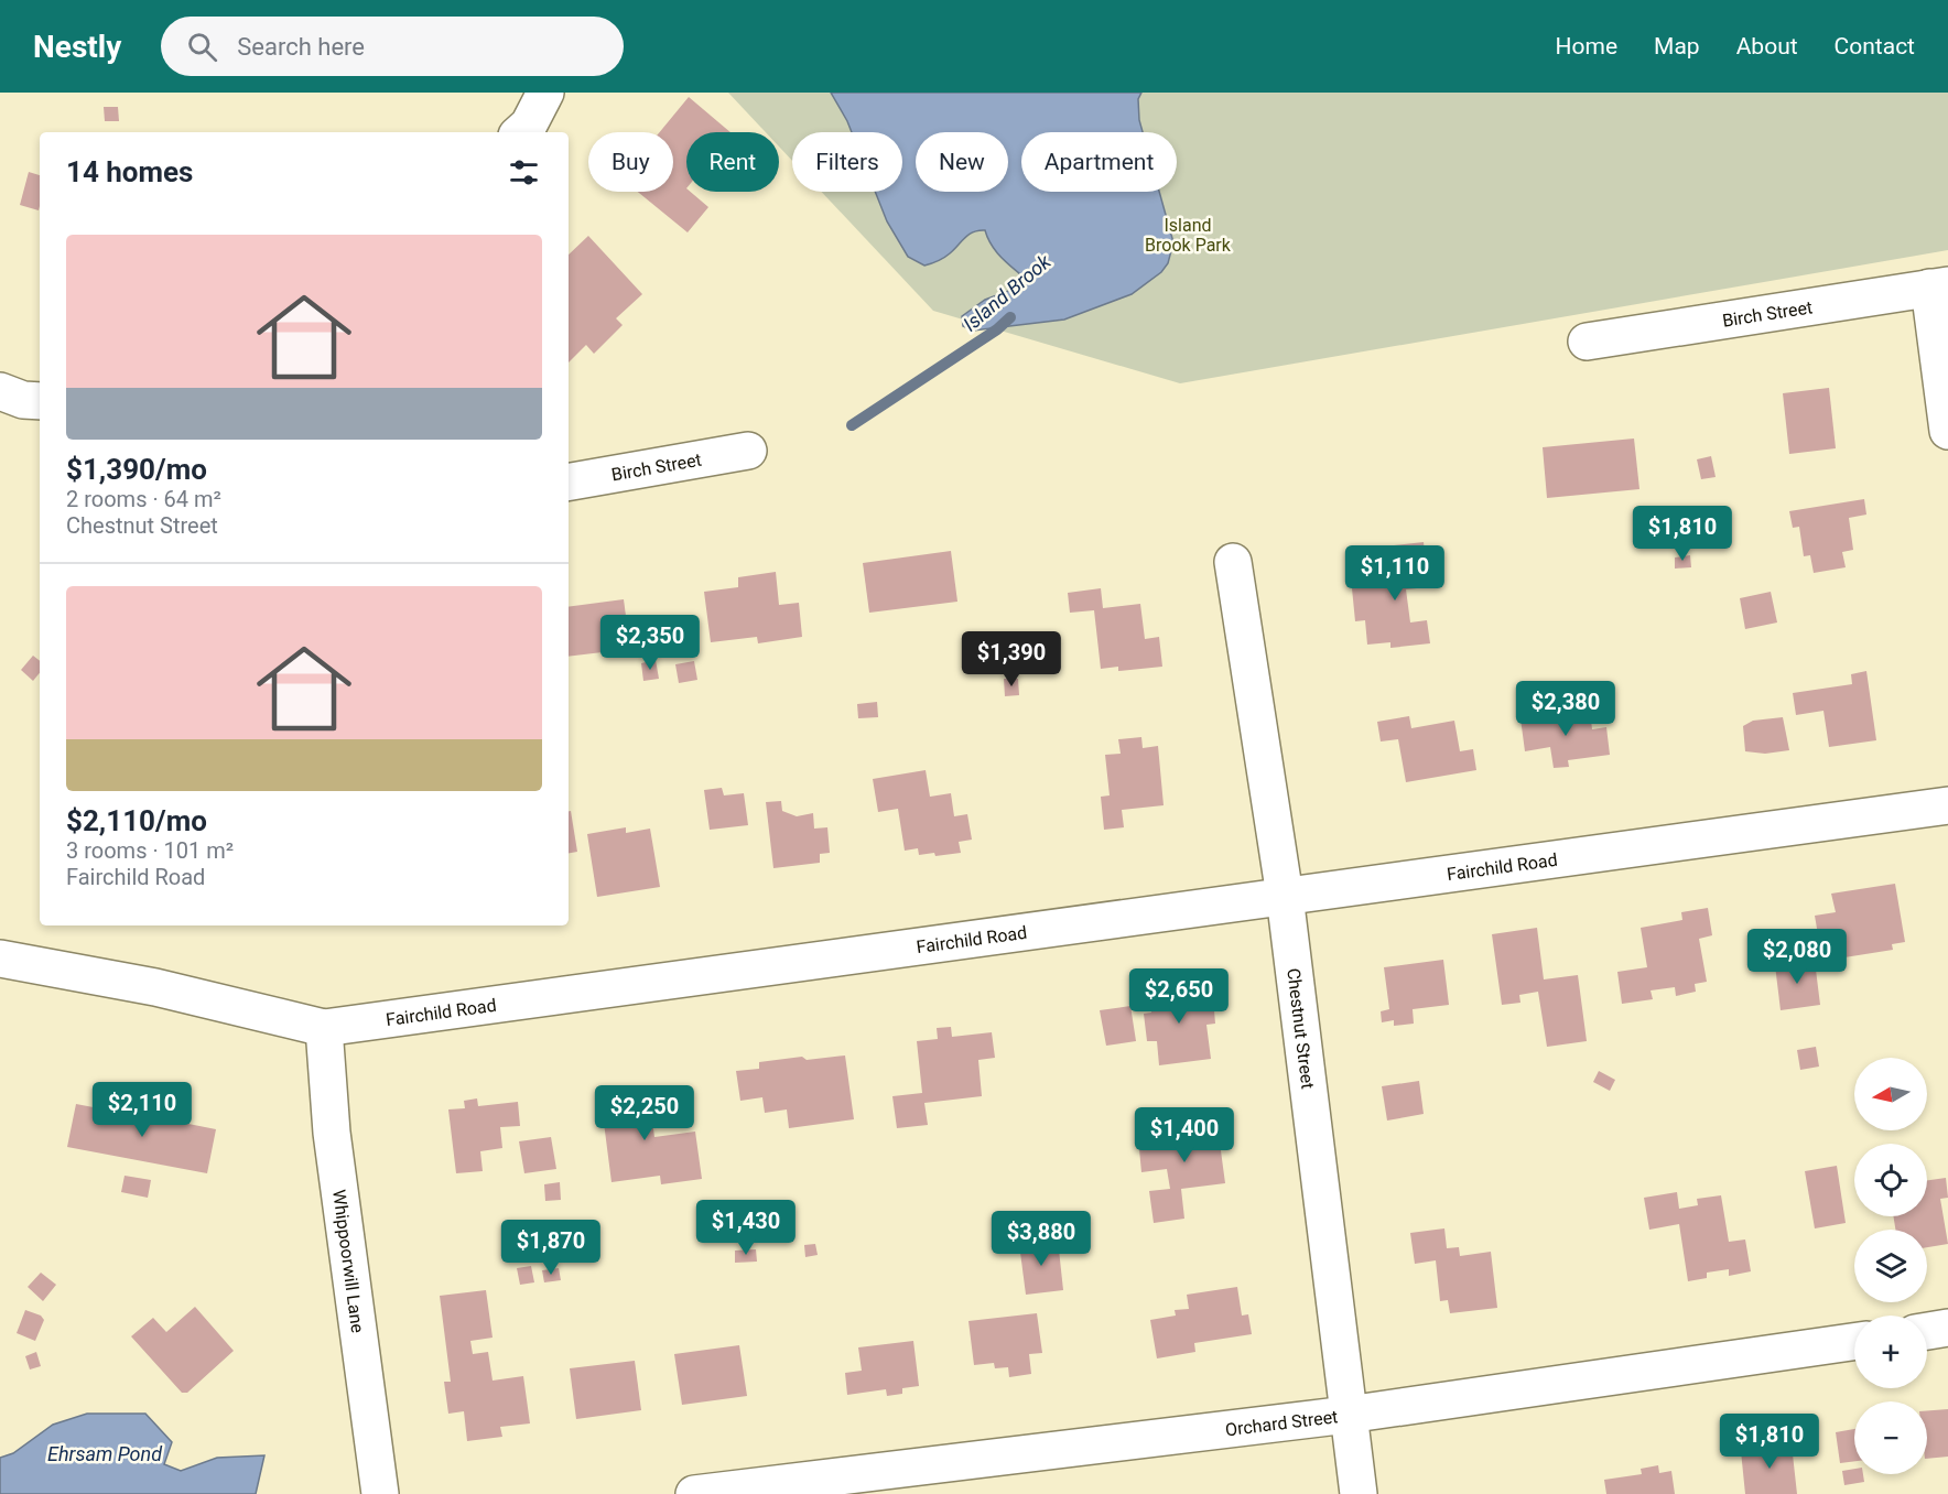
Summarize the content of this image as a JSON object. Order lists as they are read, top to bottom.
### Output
{
  "streets": {
    "street": [
      "Birch Street",
      "Fairchild Road",
      "Chestnut Street",
      "Whippoorwill Lane",
      "Orchard Street"
    ]
  },
  "crossings": [
    ["Fairchild Road", "Chestnut Street"],
    ["Fairchild Road", "Whippoorwill Lane"],
    ["Chestnut Street", "Orchard Street"]
  ],
  "water": ["Island Brook", "Ehrsam Pond"],
  "parks": ["Island Brook Park"],
  "north": "left",
  "page": {
    "header": "Nestly",
    "search": "Search here",
    "nav": [
      "Home",
      "Map",
      "About",
      "Contact"
    ],
    "chip": [
      "Buy",
      "Rent",
      "Filters",
      "New",
      "Apartment"
    ],
    "heading": "14 homes",
    "list": [
      {
        "name": "$1,390/mo",
        "note": "2 rooms · 64 m² · Chestnut Street"
      },
      {
        "name": "$2,110/mo",
        "note": "3 rooms · 101 m² · Fairchild Road"
      }
    ],
    "price": [
      "$1,810",
      "$1,110",
      "$2,350",
      "$1,390",
      "$2,380",
      "$2,080",
      "$2,650",
      "$2,110",
      "$2,250",
      "$1,400",
      "$1,430",
      "$3,880",
      "$1,870",
      "$1,810"
    ],
    "map_buttons": ["+", "−"]
  }
}
